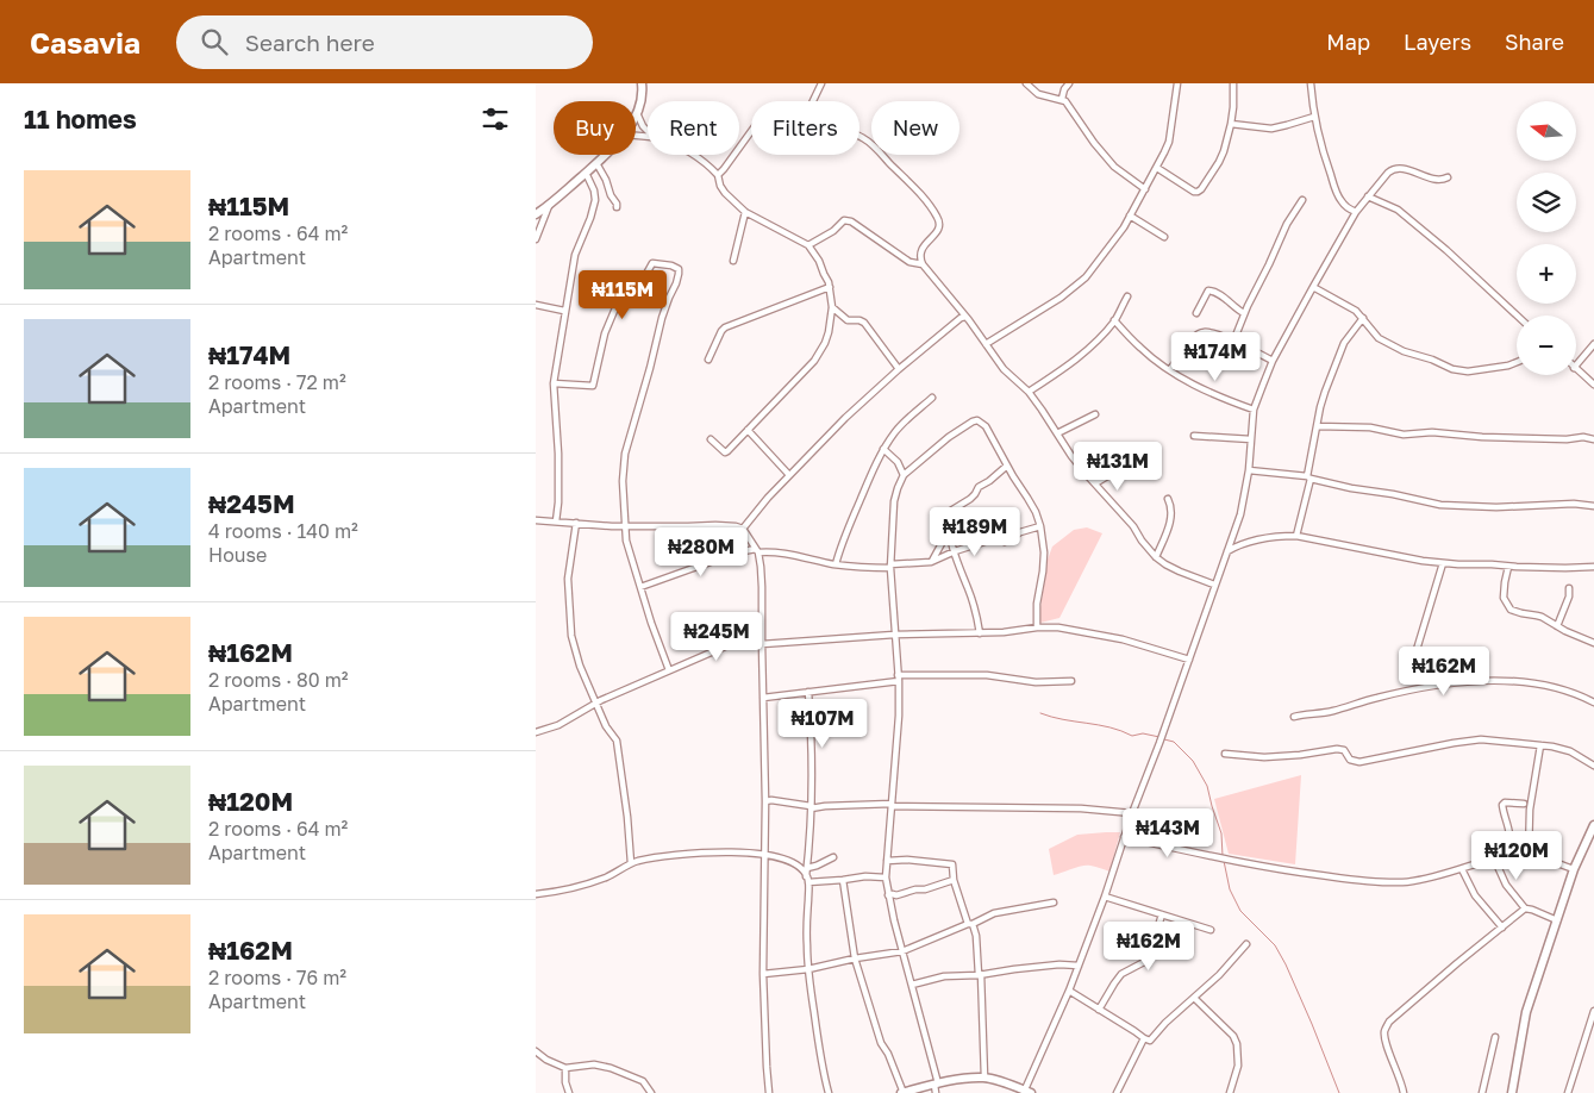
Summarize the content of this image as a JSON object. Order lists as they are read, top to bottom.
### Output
{
  "north": "left",
  "page": {
    "header": "Casavia",
    "search": "Search here",
    "nav": ["Map", "Layers", "Share"],
    "heading": "11 homes",
    "map_buttons": ["+", "−"],
    "chip": [
      "Buy",
      "Rent",
      "Filters",
      "New"
    ],
    "list": [
      {
        "name": "₦115M",
        "note": "2 rooms · 64 m² · Apartment"
      },
      {
        "name": "₦174M",
        "note": "2 rooms · 72 m² · Apartment"
      },
      {
        "name": "₦245M",
        "note": "4 rooms · 140 m² · House"
      },
      {
        "name": "₦162M",
        "note": "2 rooms · 80 m² · Apartment"
      },
      {
        "name": "₦120M",
        "note": "2 rooms · 64 m² · Apartment"
      },
      {
        "name": "₦162M",
        "note": "2 rooms · 76 m² · Apartment"
      }
    ],
    "price": [
      "₦115M",
      "₦174M",
      "₦131M",
      "₦189M",
      "₦280M",
      "₦245M",
      "₦162M",
      "₦107M",
      "₦143M",
      "₦120M",
      "₦162M"
    ]
  }
}
